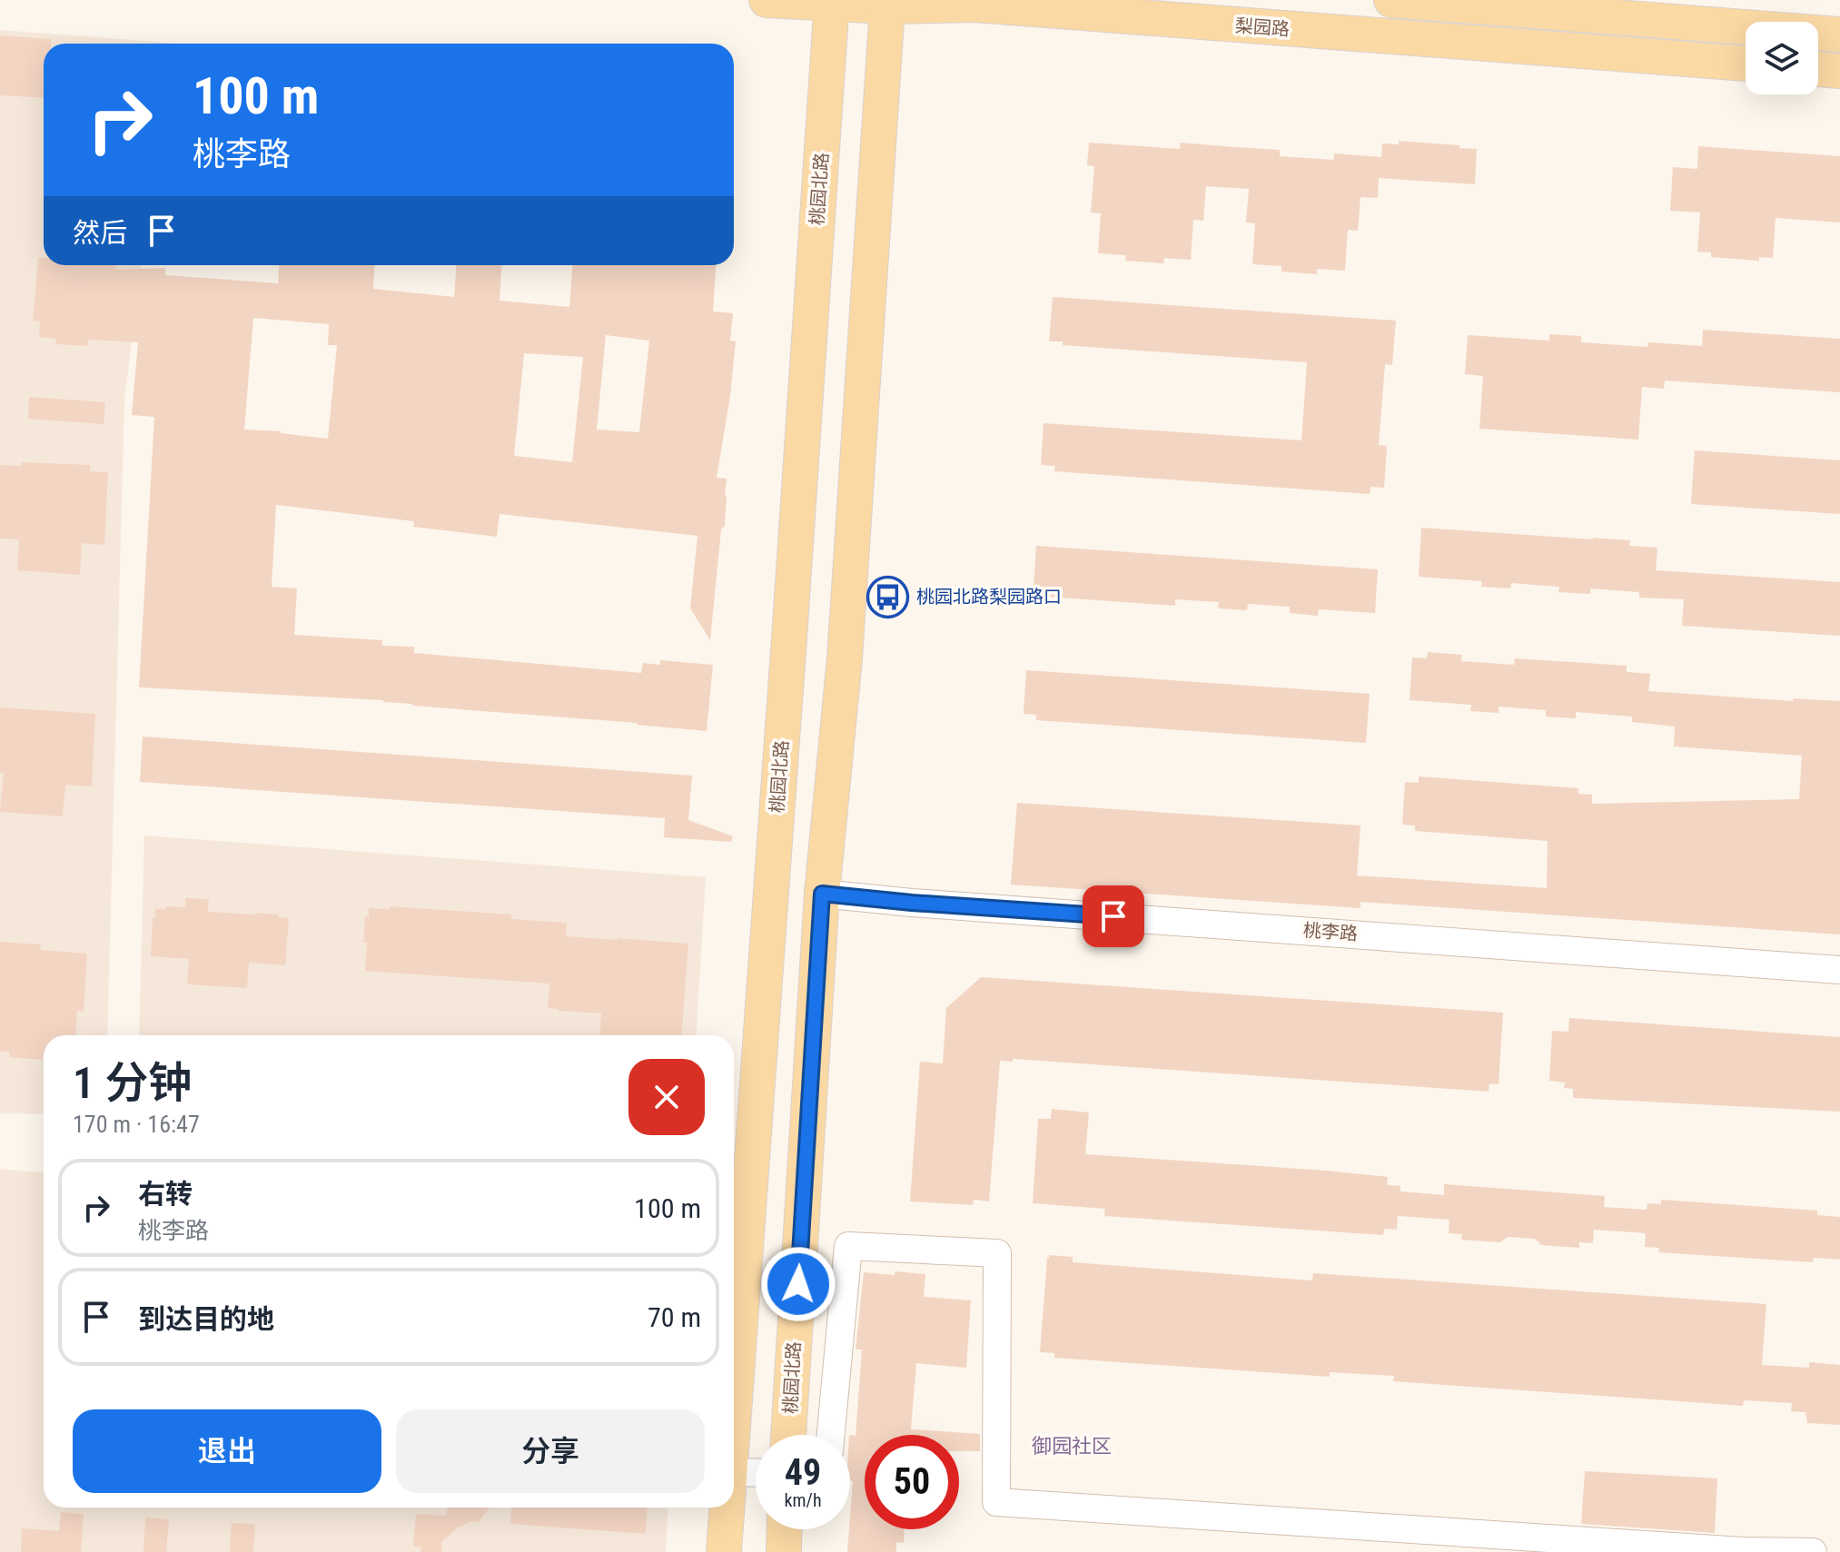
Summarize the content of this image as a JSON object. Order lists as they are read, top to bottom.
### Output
{
  "streets": {
    "main road": ["梨园路", "桃园北路"],
    "street": ["桃李路"]
  },
  "crossings": [
    ["梨园路", "桃园北路"],
    ["桃园北路", "桃李路"]
  ],
  "districts": ["御园社区"],
  "places": {
    "bus stop": ["桃园北路梨园路口"]
  },
  "page": {
    "turn": ["100 m", "桃李路"],
    "then": "然后",
    "heading": ["1 分钟", "170 m · 16:47"],
    "list": [
      {
        "name": "右转",
        "note": "桃李路",
        "value": "100 m"
      },
      {
        "name": "到达目的地",
        "value": "70 m"
      }
    ],
    "buttons": ["退出", "分享"],
    "speed": "49 km/h",
    "limit": "50"
  }
}
